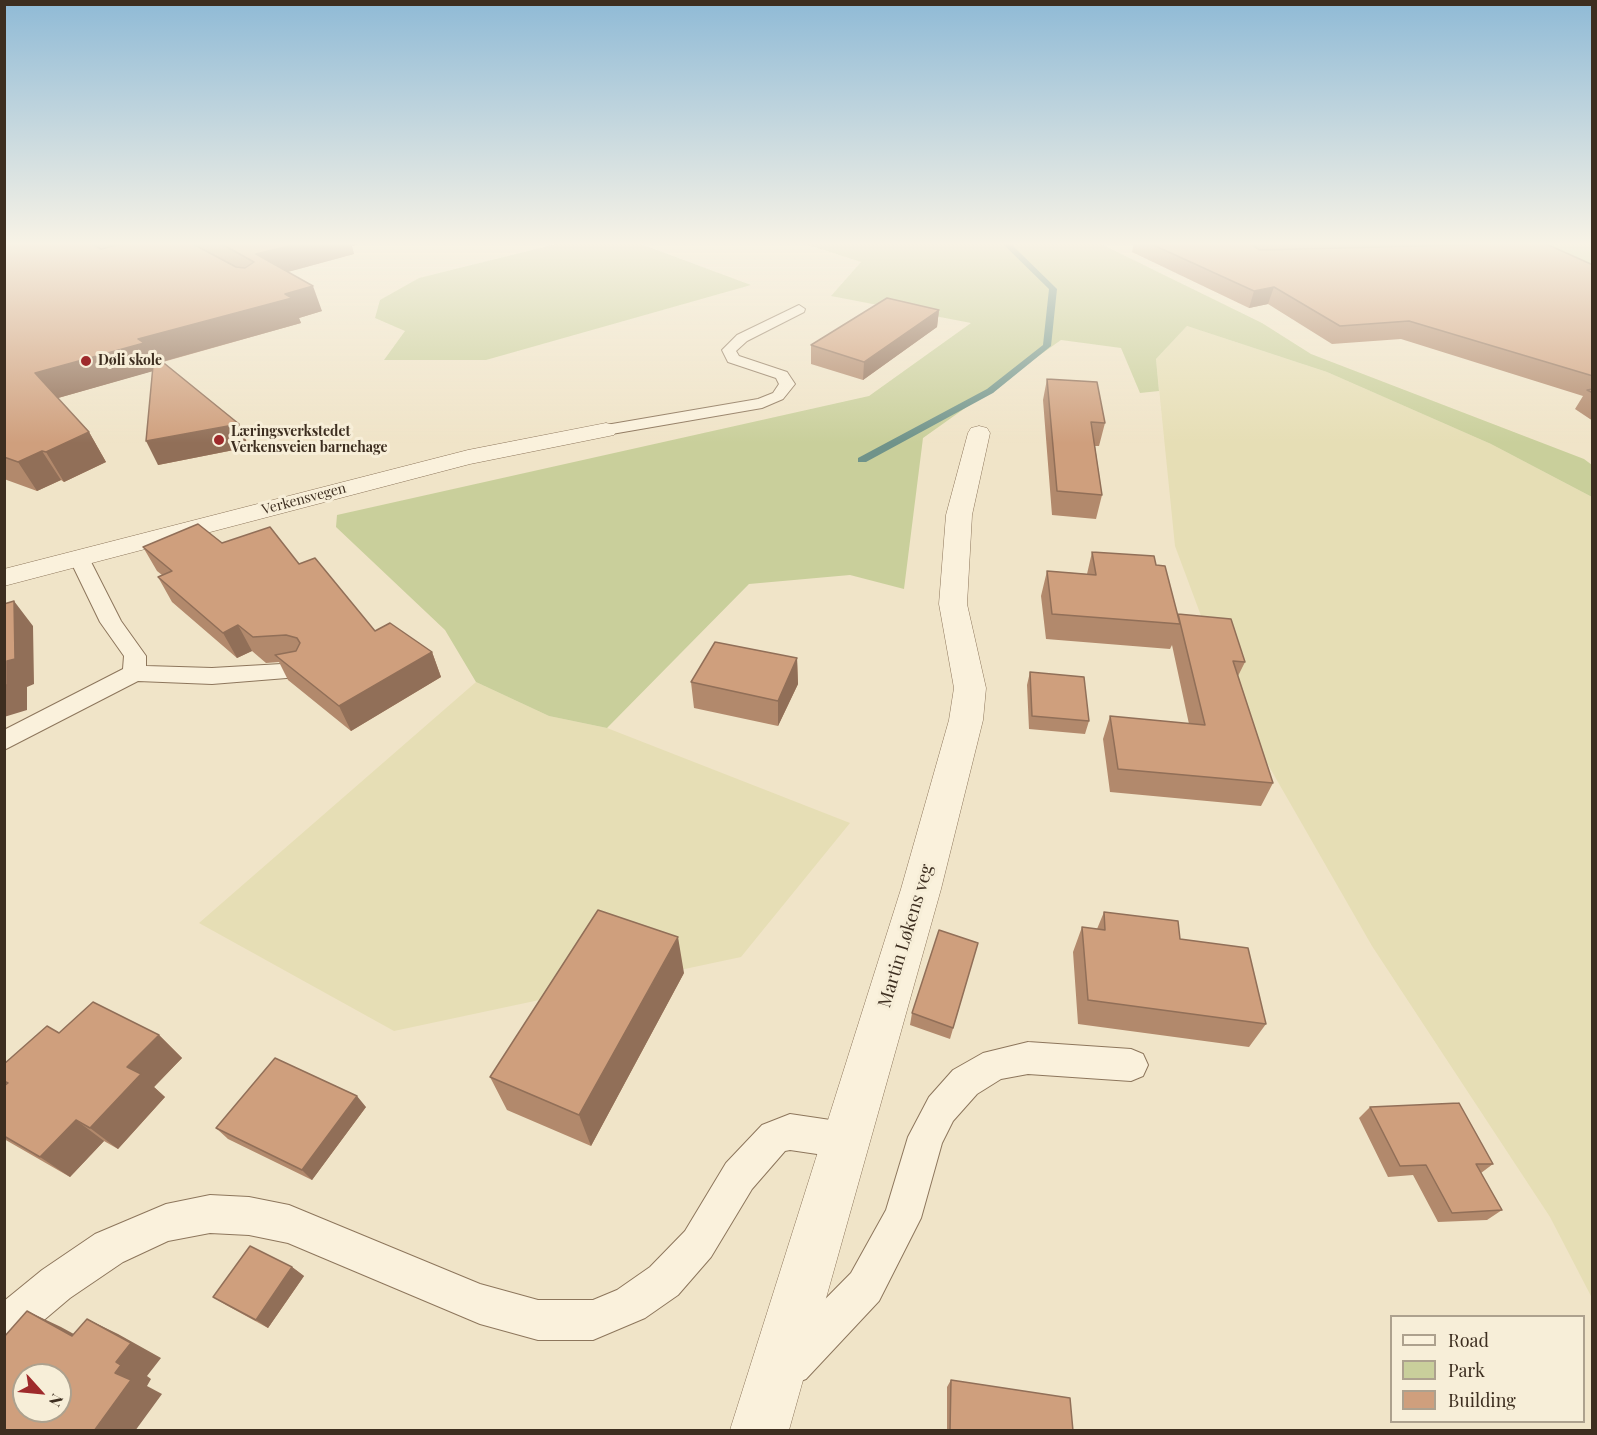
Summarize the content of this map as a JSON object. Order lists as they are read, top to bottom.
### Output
{
  "streets": {
    "street": ["Verkensvegen", "Martin Løkens veg"]
  },
  "places": ["Døli skole", "Læringsverkstedet Verkensveien barnehage"],
  "legend": ["Road", "Park", "Building"],
  "north": "bottom right"
}
